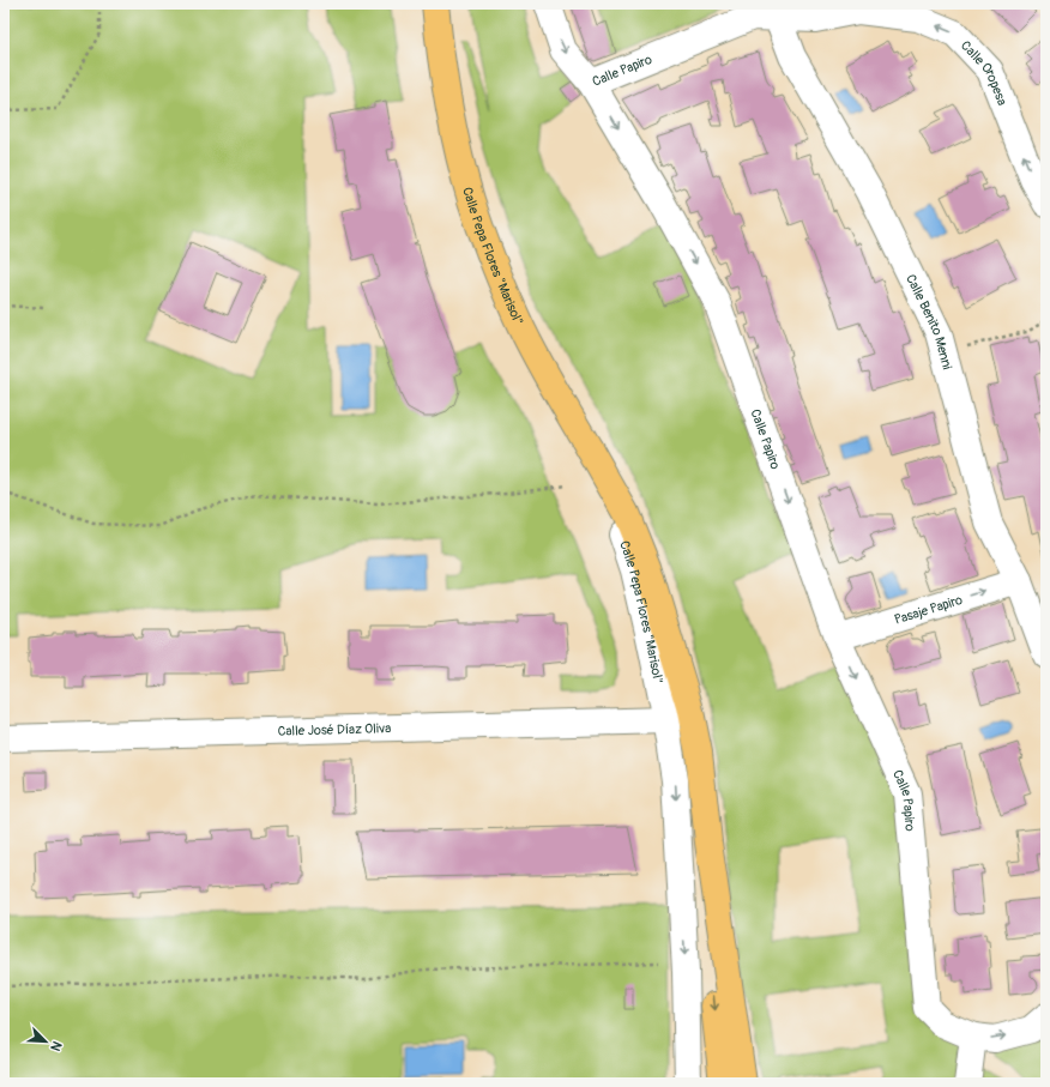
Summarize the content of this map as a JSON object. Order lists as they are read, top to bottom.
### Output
{
  "streets": {
    "main road": ["Calle Pepa Flores \"Marisol\""],
    "street": [
      "Calle Papiro",
      "Calle Oropesa",
      "Calle Benito Menni",
      "Pasaje Papiro",
      "Calle José Díaz Oliva"
    ]
  },
  "crossings": [
    ["Calle Papiro", "Calle Oropesa"],
    ["Calle Papiro", "Calle Benito Menni"],
    ["Calle Papiro", "Pasaje Papiro"],
    ["Calle Oropesa", "Calle Benito Menni"],
    ["Calle Pepa Flores \"Marisol\"", "Calle José Díaz Oliva"],
    ["Calle Benito Menni", "Pasaje Papiro"]
  ],
  "one_way": ["Calle Papiro", "Calle Oropesa", "Pasaje Papiro"],
  "north": "bottom right"
}
